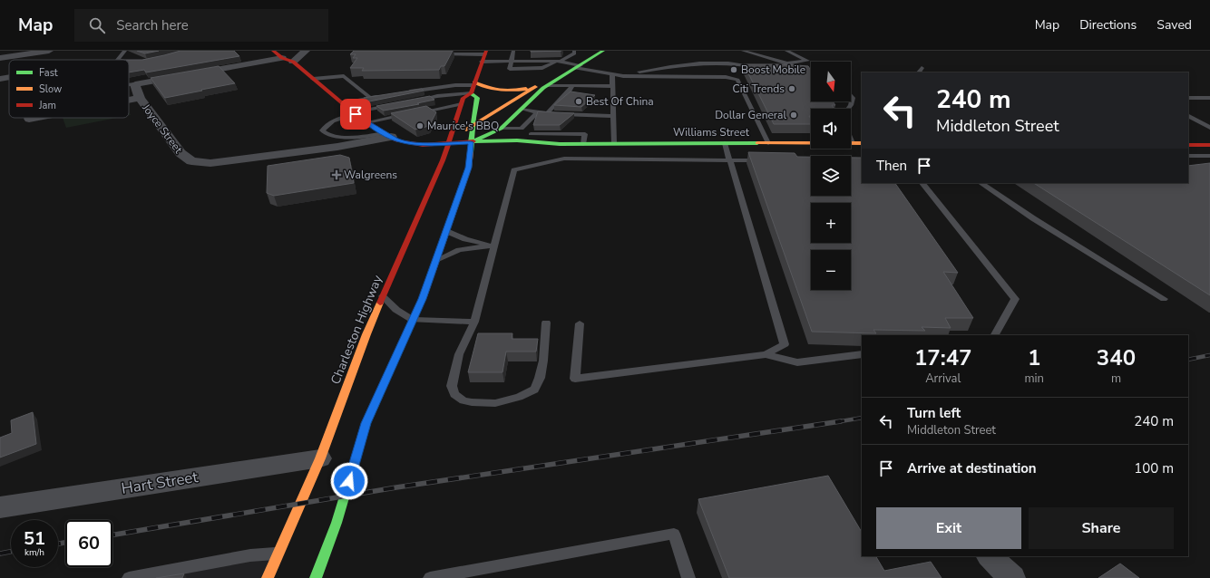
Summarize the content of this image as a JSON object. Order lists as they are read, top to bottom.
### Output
{
  "streets": {
    "main road": ["Williams Street", "Charleston Highway"],
    "street": ["Joyce Street", "Hart Street"]
  },
  "crossings": [
    ["Charleston Highway", "Hart Street"]
  ],
  "places": {
    "other": [
      "Boost Mobile",
      "Citi Trends",
      "Best Of China",
      "Dollar General",
      "Maurice's BBQ"
    ],
    "health": ["Walgreens"]
  },
  "legend": ["Fast", "Slow", "Jam"],
  "north": "bottom",
  "page": {
    "header": "Map",
    "search": "Search here",
    "nav": ["Map", "Directions", "Saved"],
    "map_buttons": ["+", "−"],
    "turn": ["240 m", "Middleton Street"],
    "then": "Then",
    "eta": [
      "17:47",
      "Arrival",
      "1",
      "min",
      "340",
      "m"
    ],
    "list": [
      {
        "name": "Turn left",
        "note": "Middleton Street",
        "value": "240 m"
      },
      {
        "name": "Arrive at destination",
        "value": "100 m"
      }
    ],
    "buttons": ["Exit", "Share"],
    "speed": "51 km/h",
    "limit": "60"
  }
}
